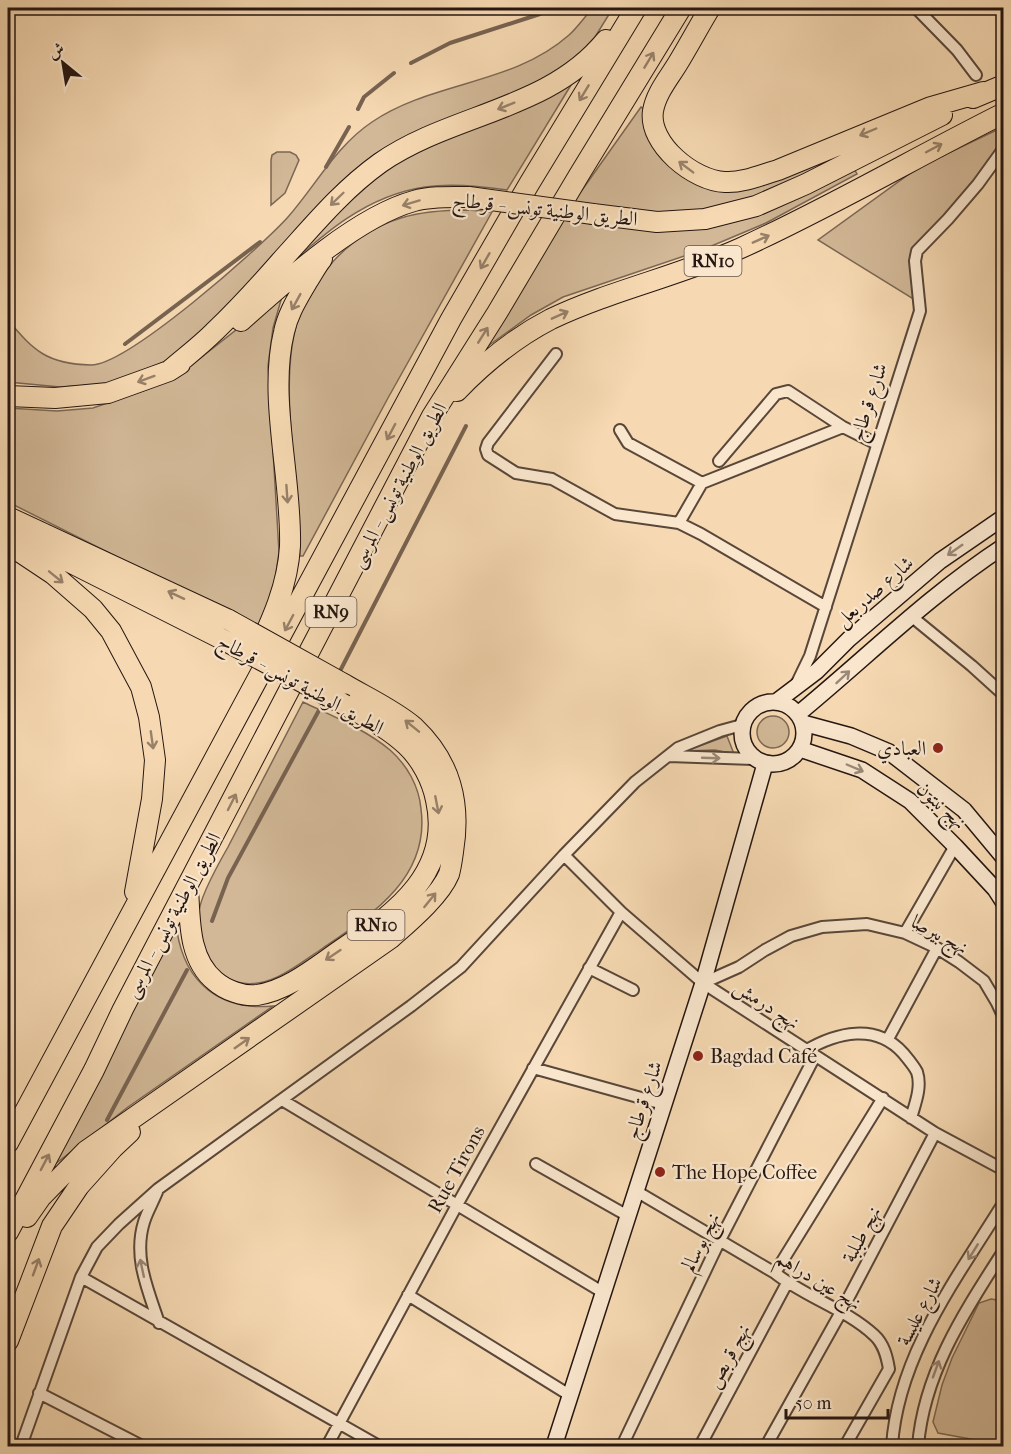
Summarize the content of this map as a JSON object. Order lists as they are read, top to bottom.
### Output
{
  "streets": {
    "highway": [
      "الطريق الوطنية تونس - قرطاج",
      "RN10",
      "الطريق الوطنية تونس - المرسى",
      "RN9"
    ],
    "street": [
      "شارع قرطاج",
      "شارع صدربعل",
      "نهج نبتون",
      "نهج بيرصا",
      "نهج درمش",
      "Rue Tirons",
      "نهج طبلبة",
      "نهج بوسالم",
      "نهج عين دراهم",
      "شارع عليسة",
      "نهج قربص"
    ]
  },
  "crossings": [
    ["الطريق الوطنية تونس - قرطاج", "الطريق الوطنية تونس - المرسى"],
    ["RN10", "الطريق الوطنية تونس - المرسى"],
    ["شارع قرطاج", "شارع صدربعل"],
    ["شارع قرطاج", "نهج نبتون"],
    ["شارع قرطاج", "نهج بيرصا"],
    ["شارع قرطاج", "نهج درمش"],
    ["شارع قرطاج", "نهج عين دراهم"],
    ["شارع صدربعل", "نهج نبتون"],
    ["نهج بيرصا", "نهج درمش"],
    ["نهج درمش", "Rue Tirons"],
    ["نهج درمش", "نهج طبلبة"],
    ["نهج درمش", "نهج بوسالم"],
    ["نهج طبلبة", "نهج عين دراهم"],
    ["نهج بوسالم", "نهج عين دراهم"],
    ["نهج عين دراهم", "نهج قربص"]
  ],
  "places": ["العبادي", "Bagdad Café", "The Hope Coffee"],
  "scale_bar": "50 m",
  "north": "top left"
}
